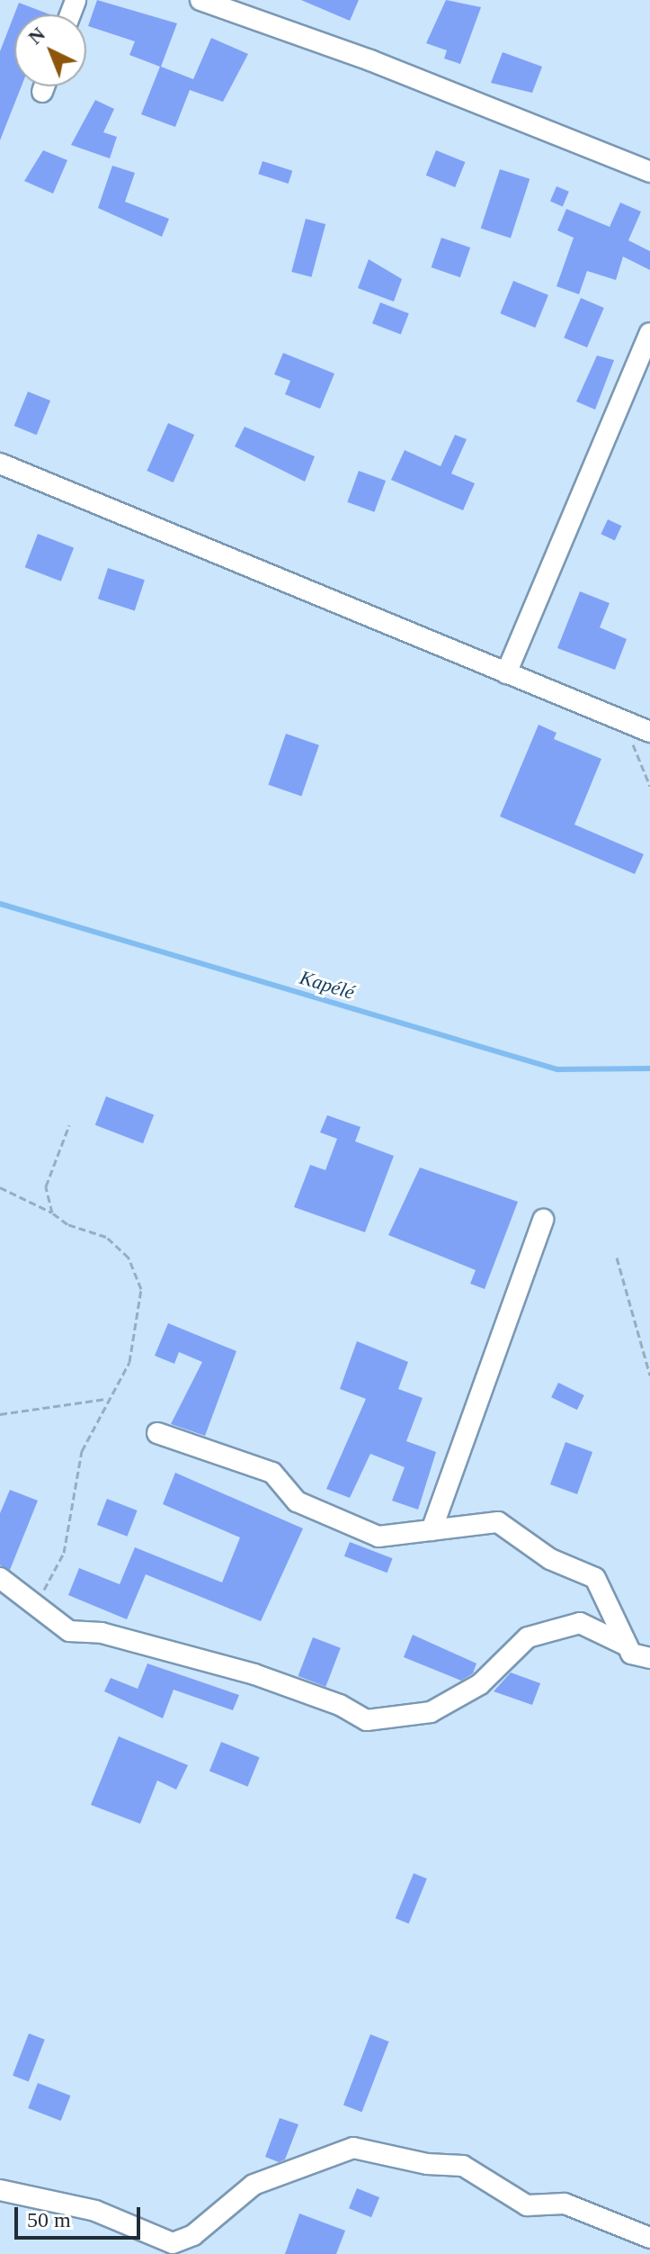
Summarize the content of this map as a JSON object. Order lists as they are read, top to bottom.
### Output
{
  "water": ["Kapélé"],
  "scale_bar": "50 m",
  "north": "top left"
}
